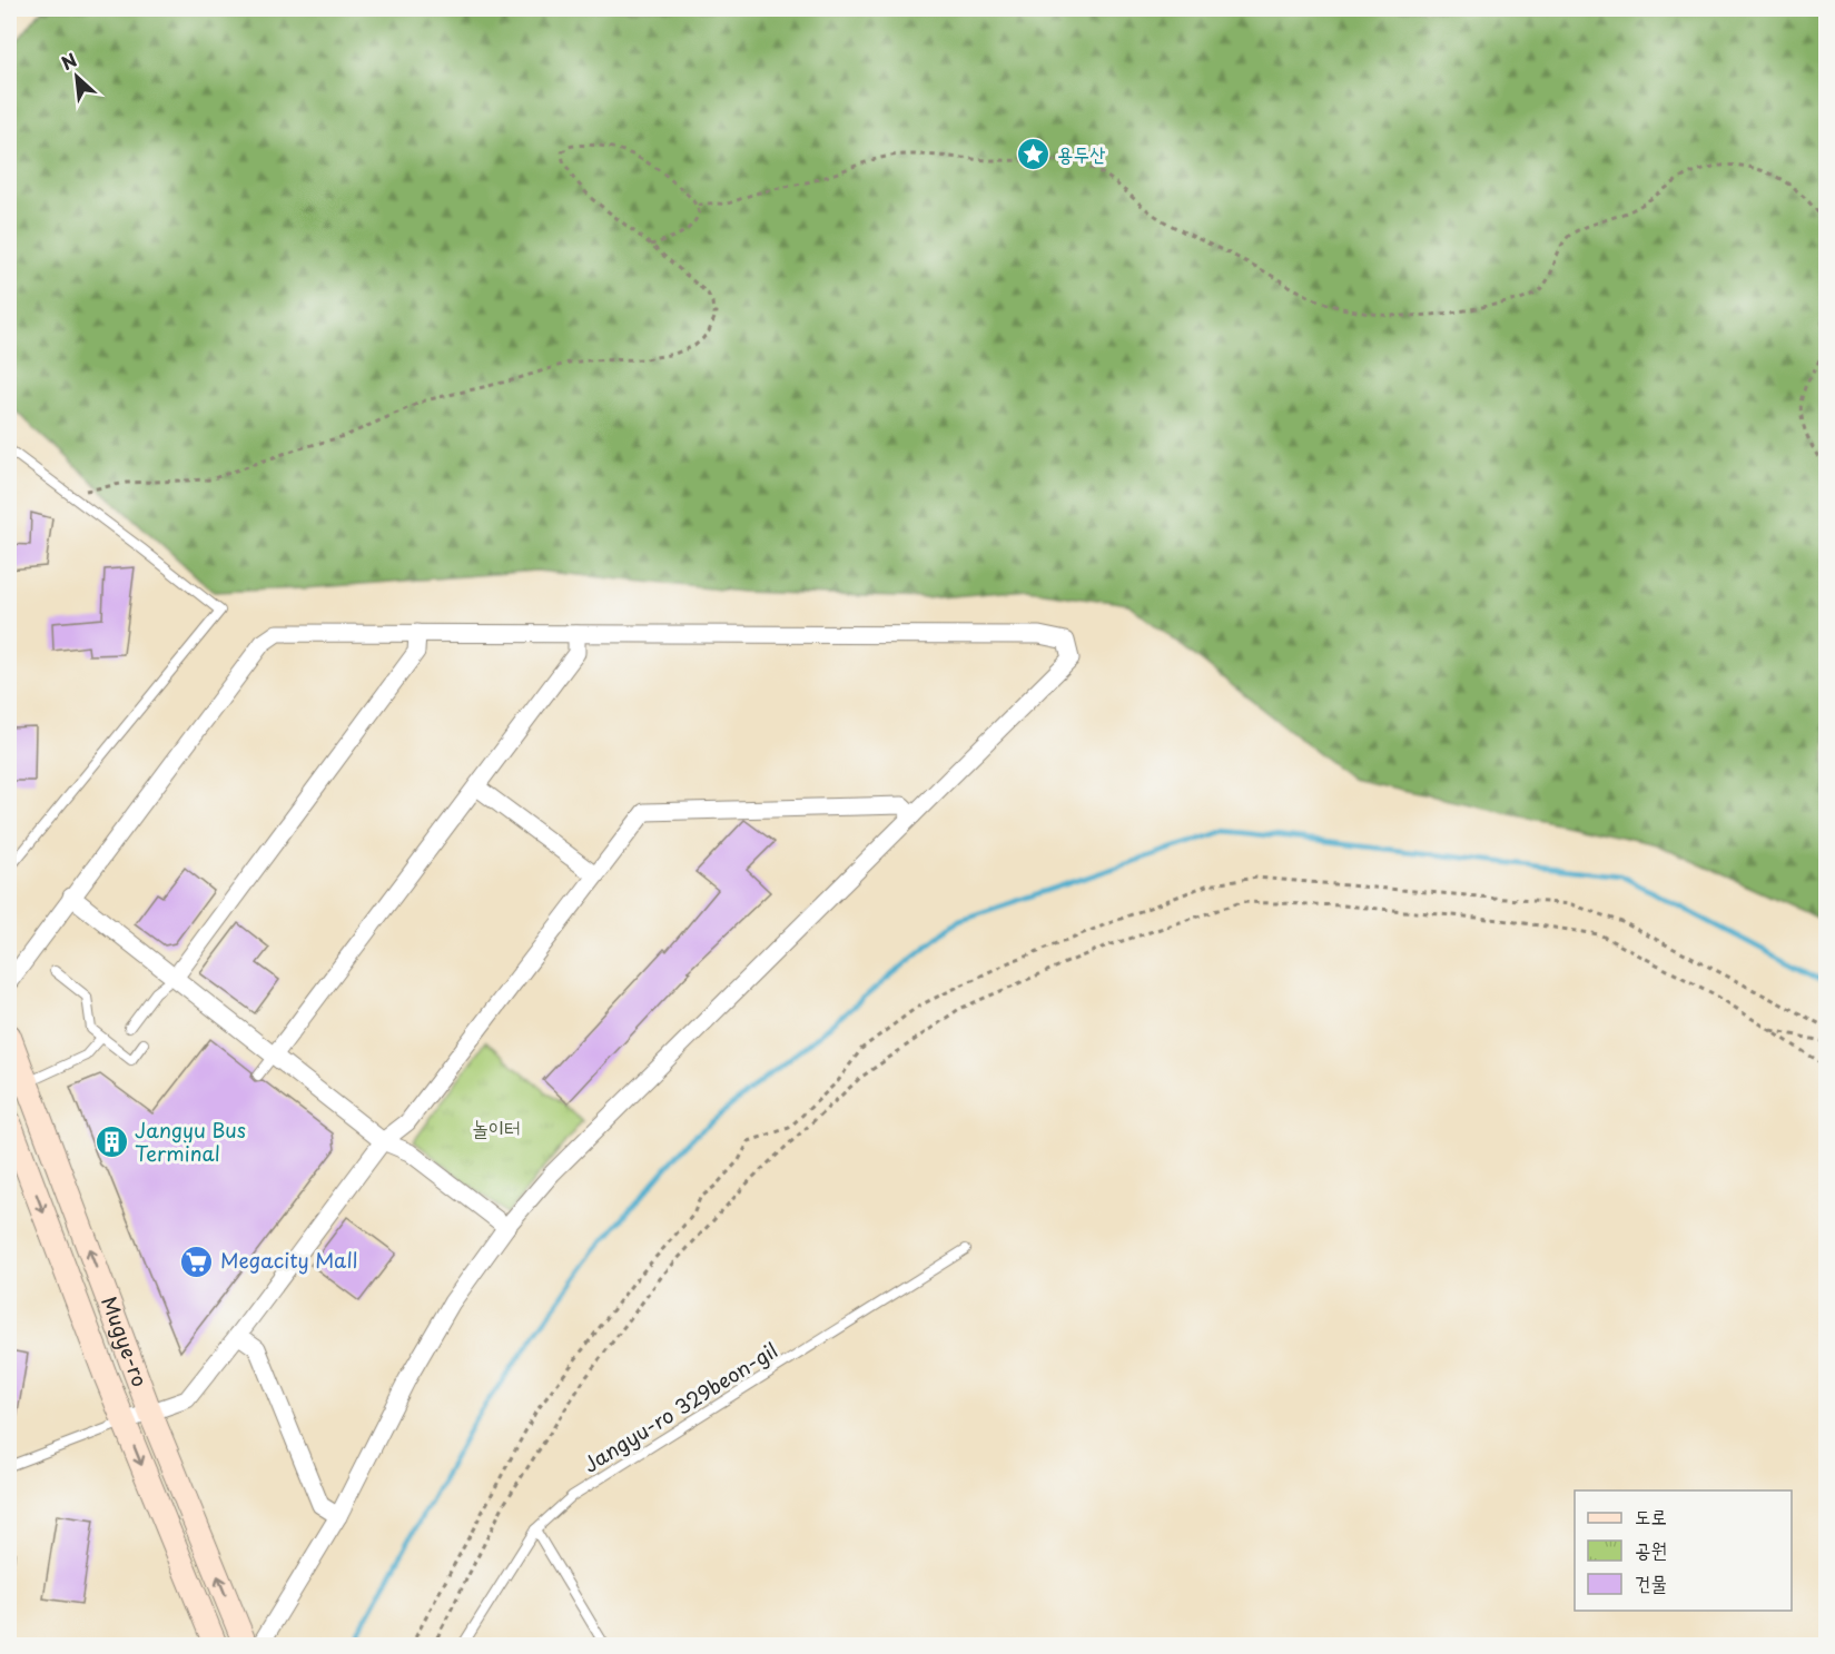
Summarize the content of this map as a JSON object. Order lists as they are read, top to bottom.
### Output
{
  "streets": {
    "main road": ["Mugye-ro"],
    "lane": ["Jangyu-ro 329beon-gil"]
  },
  "parks": ["놀이터"],
  "places": {
    "place": ["용두산"],
    "building": ["Jangyu Bus Terminal"],
    "supermarket": ["Megacity Mall"]
  },
  "legend": ["도로", "공원", "건물"],
  "north": "top left"
}
